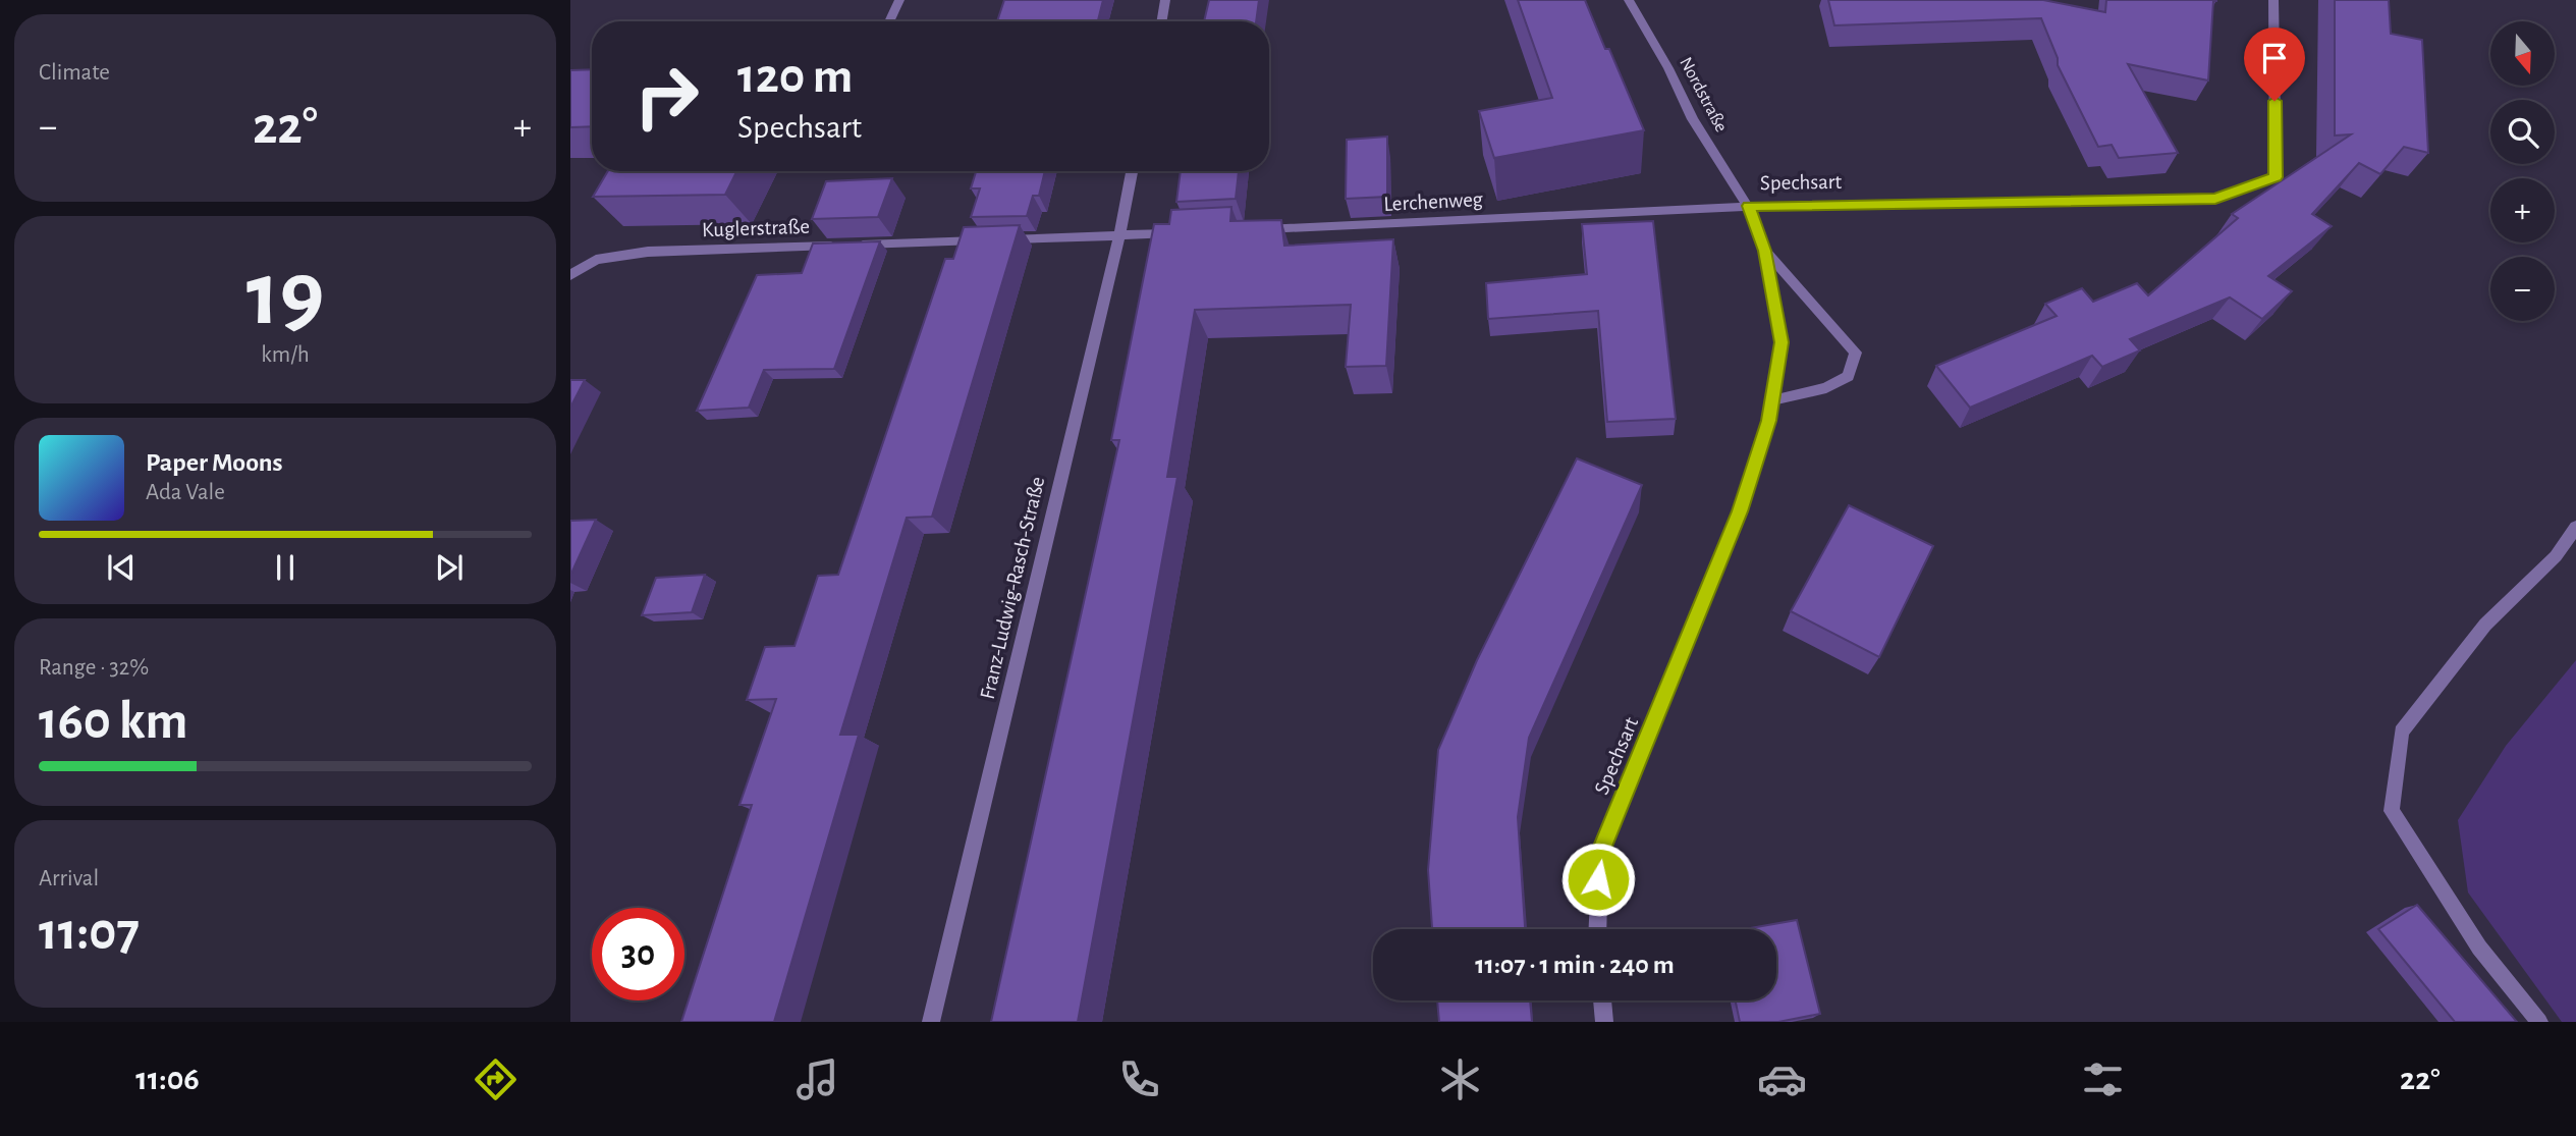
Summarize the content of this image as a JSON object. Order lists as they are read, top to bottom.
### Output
{
  "streets": {
    "street": [
      "Nordstraße",
      "Spechsart",
      "Lerchenweg",
      "Kuglerstraße",
      "Franz-Ludwig-Rasch-Straße"
    ]
  },
  "crossings": [
    ["Nordstraße", "Spechsart"],
    ["Nordstraße", "Lerchenweg"],
    ["Spechsart", "Lerchenweg"]
  ],
  "north": "bottom",
  "page": {
    "tile": [
      "Climate",
      ["19", "km/h"],
      ["Range · 32%", "160 km"],
      ["Arrival", "11:07"]
    ],
    "map_buttons": ["+", "−"],
    "turn": ["120 m", "Spechsart"],
    "heat": ["−", "22°", "+"],
    "song": ["Paper Moons", "Ada Vale"],
    "limit": "30",
    "trip": "11:07 · 1 min · 240 m",
    "tabs": ["11:06", "22°"]
  }
}
